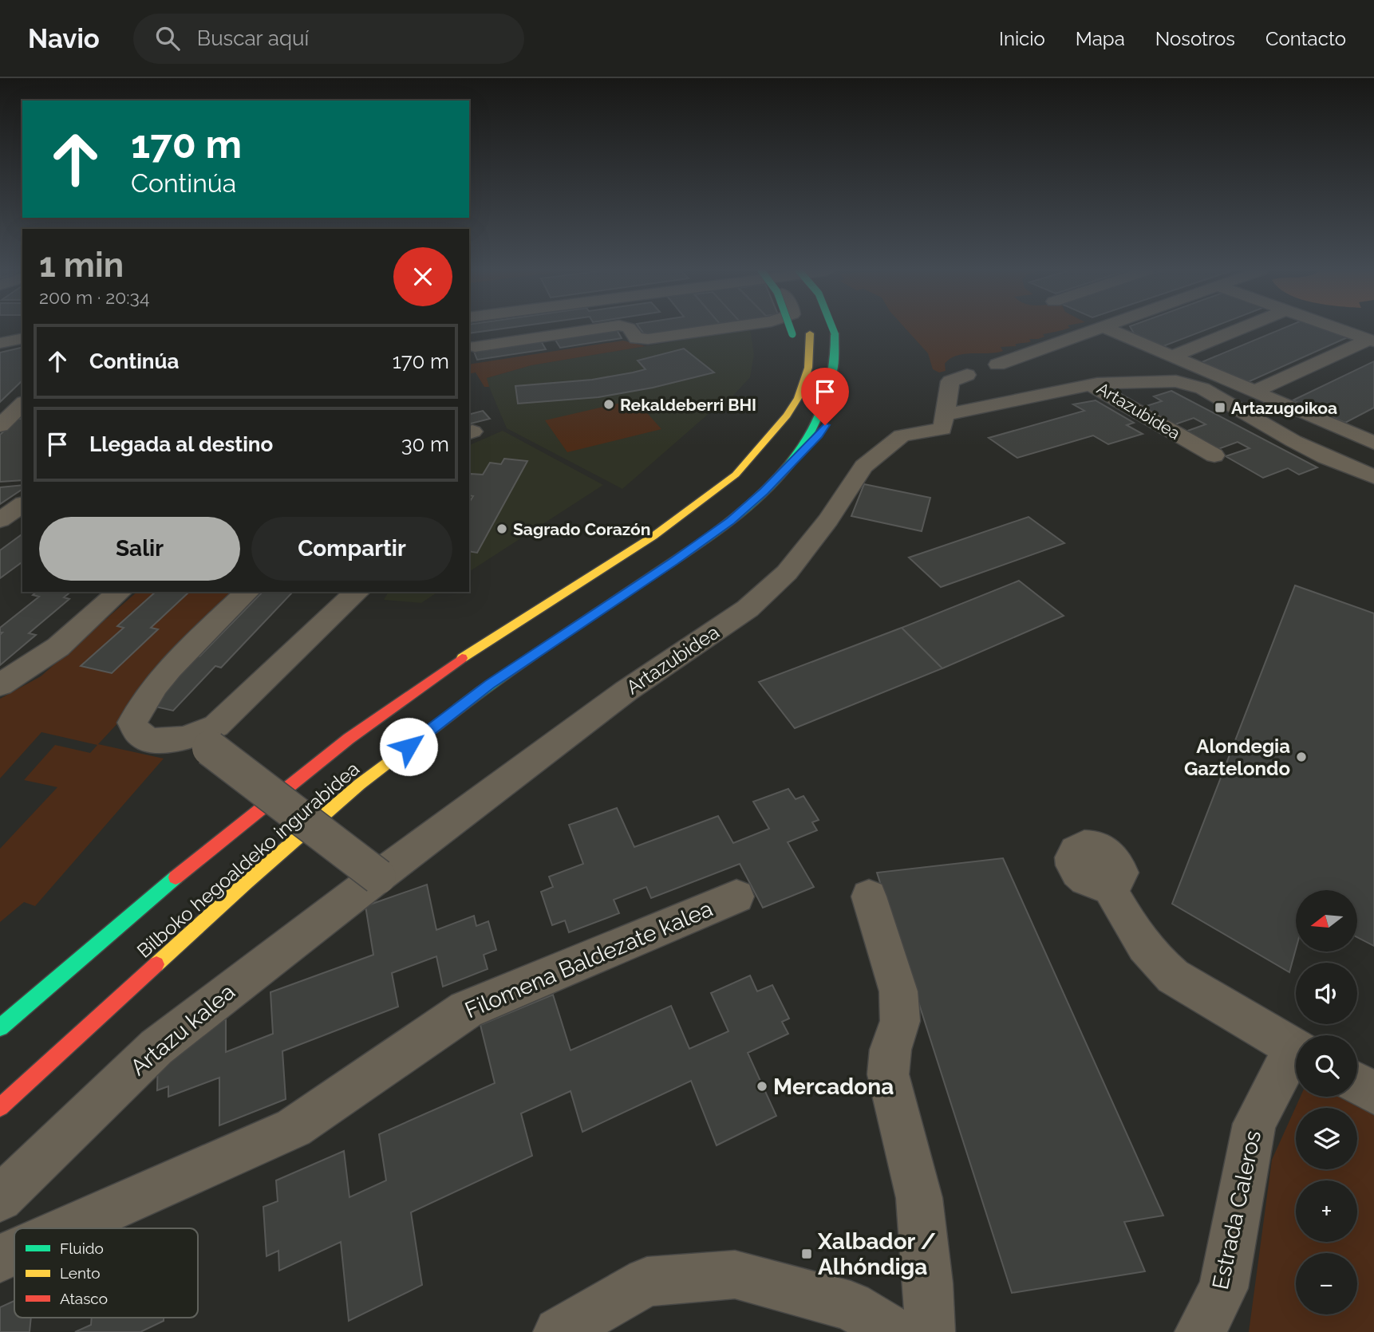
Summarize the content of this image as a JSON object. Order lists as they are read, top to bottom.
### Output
{
  "streets": {
    "highway": ["Bilboko hegoaldeko ingurabidea"],
    "street": [
      "Artazubidea",
      "Filomena Baldezate kalea",
      "Artazu kalea",
      "Estrada Caleros"
    ]
  },
  "crossings": [
    ["Artazubidea", "Artazu kalea"]
  ],
  "places": {
    "other": [
      "Rekaldeberri BHI",
      "Sagrado Corazón",
      "Alondegia Gaztelondo",
      "Mercadona"
    ],
    "transit": ["Artazugoikoa", "Xalbador / Alhóndiga"]
  },
  "legend": ["Fluido", "Lento", "Atasco"],
  "north": "left",
  "page": {
    "header": "Navio",
    "search": "Buscar aquí",
    "nav": [
      "Inicio",
      "Mapa",
      "Nosotros",
      "Contacto"
    ],
    "turn": ["170 m", "Continúa"],
    "heading": ["1 min", "200 m · 20:34"],
    "list": [
      {
        "name": "Continúa",
        "value": "170 m"
      },
      {
        "name": "Llegada al destino",
        "value": "30 m"
      }
    ],
    "buttons": ["Salir", "Compartir"],
    "map_buttons": ["+", "−"]
  }
}
